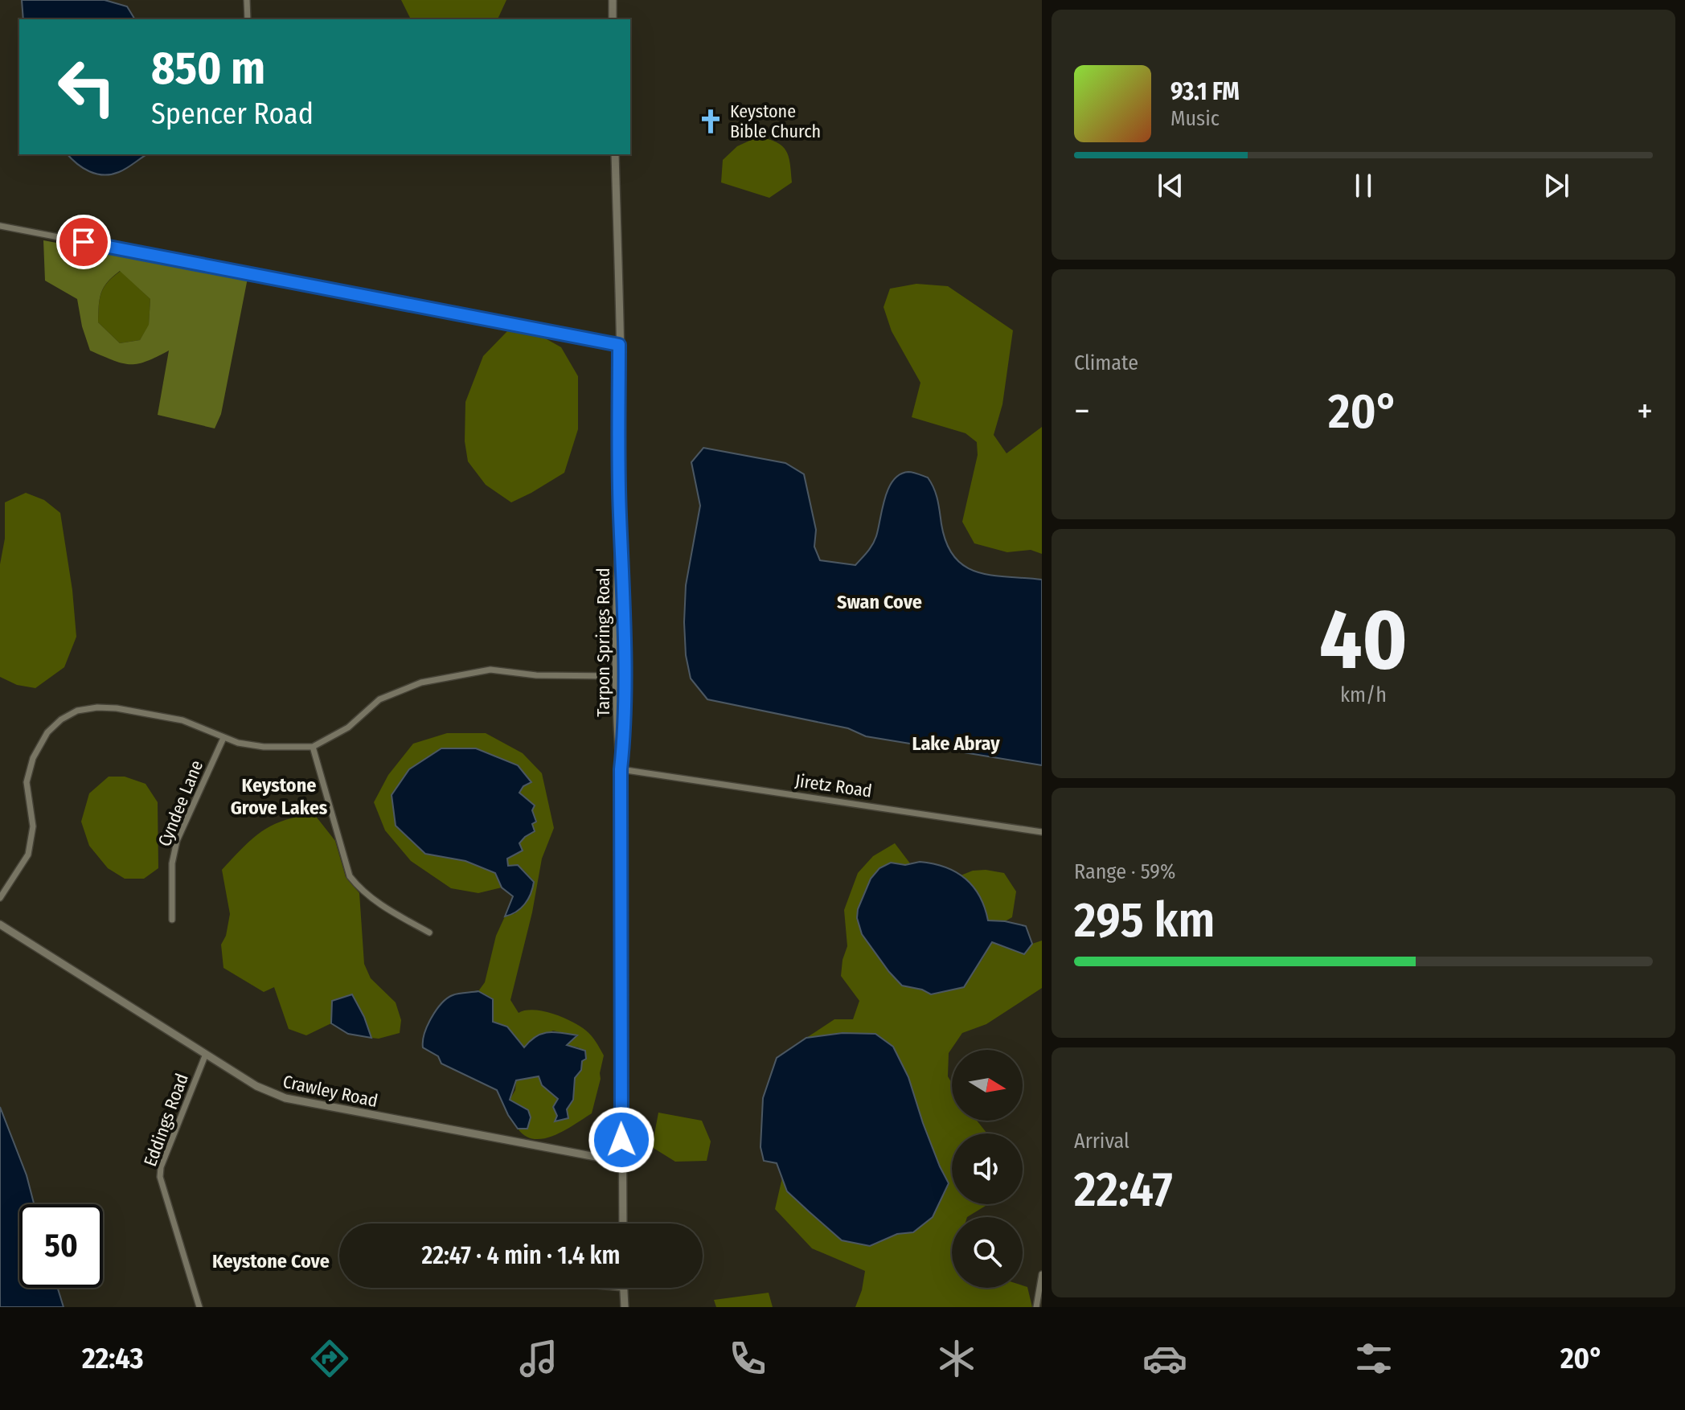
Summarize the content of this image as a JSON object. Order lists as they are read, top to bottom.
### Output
{
  "streets": {
    "main road": ["Tarpon Springs Road", "Crawley Road"],
    "street": ["Jiretz Road", "Cyndee Lane", "Eddings Road"]
  },
  "crossings": [
    ["Tarpon Springs Road", "Jiretz Road"],
    ["Tarpon Springs Road", "Crawley Road"],
    ["Crawley Road", "Eddings Road"]
  ],
  "districts": [
    "Swan Cove",
    "Lake Abray",
    "Keystone Grove Lakes",
    "Keystone Cove"
  ],
  "places": {
    "church": ["Keystone Bible Church"]
  },
  "north": "right",
  "page": {
    "turn": ["850 m", "Spencer Road"],
    "song": ["93.1 FM", "Music"],
    "tile": [
      "Climate",
      ["40", "km/h"],
      ["Range · 59%", "295 km"],
      ["Arrival", "22:47"]
    ],
    "heat": ["−", "20°", "+"],
    "limit": "50",
    "trip": "22:47 · 4 min · 1.4 km",
    "tabs": ["22:43", "20°"]
  }
}
